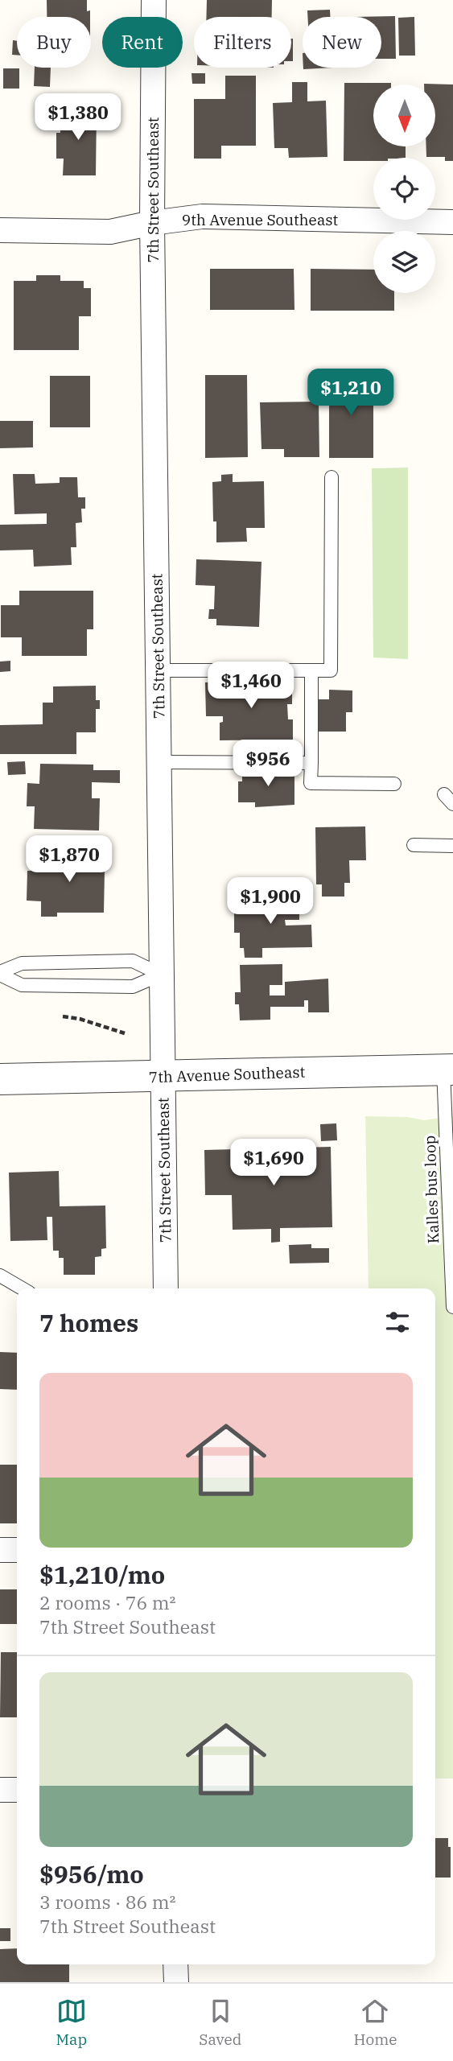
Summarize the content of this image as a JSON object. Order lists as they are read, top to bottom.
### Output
{
  "streets": {
    "street": ["7th Street Southeast", "9th Avenue Southeast", "7th Avenue Southeast"],
    "lane": ["Kalles bus loop"]
  },
  "crossings": [
    ["7th Street Southeast", "9th Avenue Southeast"],
    ["7th Street Southeast", "7th Avenue Southeast"],
    ["7th Avenue Southeast", "Kalles bus loop"]
  ],
  "north": "bottom",
  "page": {
    "chip": [
      "Buy",
      "Rent",
      "Filters",
      "New"
    ],
    "price": [
      "$1,380",
      "$1,210",
      "$1,460",
      "$956",
      "$1,870",
      "$1,900",
      "$1,690"
    ],
    "heading": "7 homes",
    "list": [
      {
        "name": "$1,210/mo",
        "note": "2 rooms · 76 m² · 7th Street Southeast"
      },
      {
        "name": "$956/mo",
        "note": "3 rooms · 86 m² · 7th Street Southeast"
      }
    ],
    "tabs": ["Map", "Saved", "Home"]
  }
}
